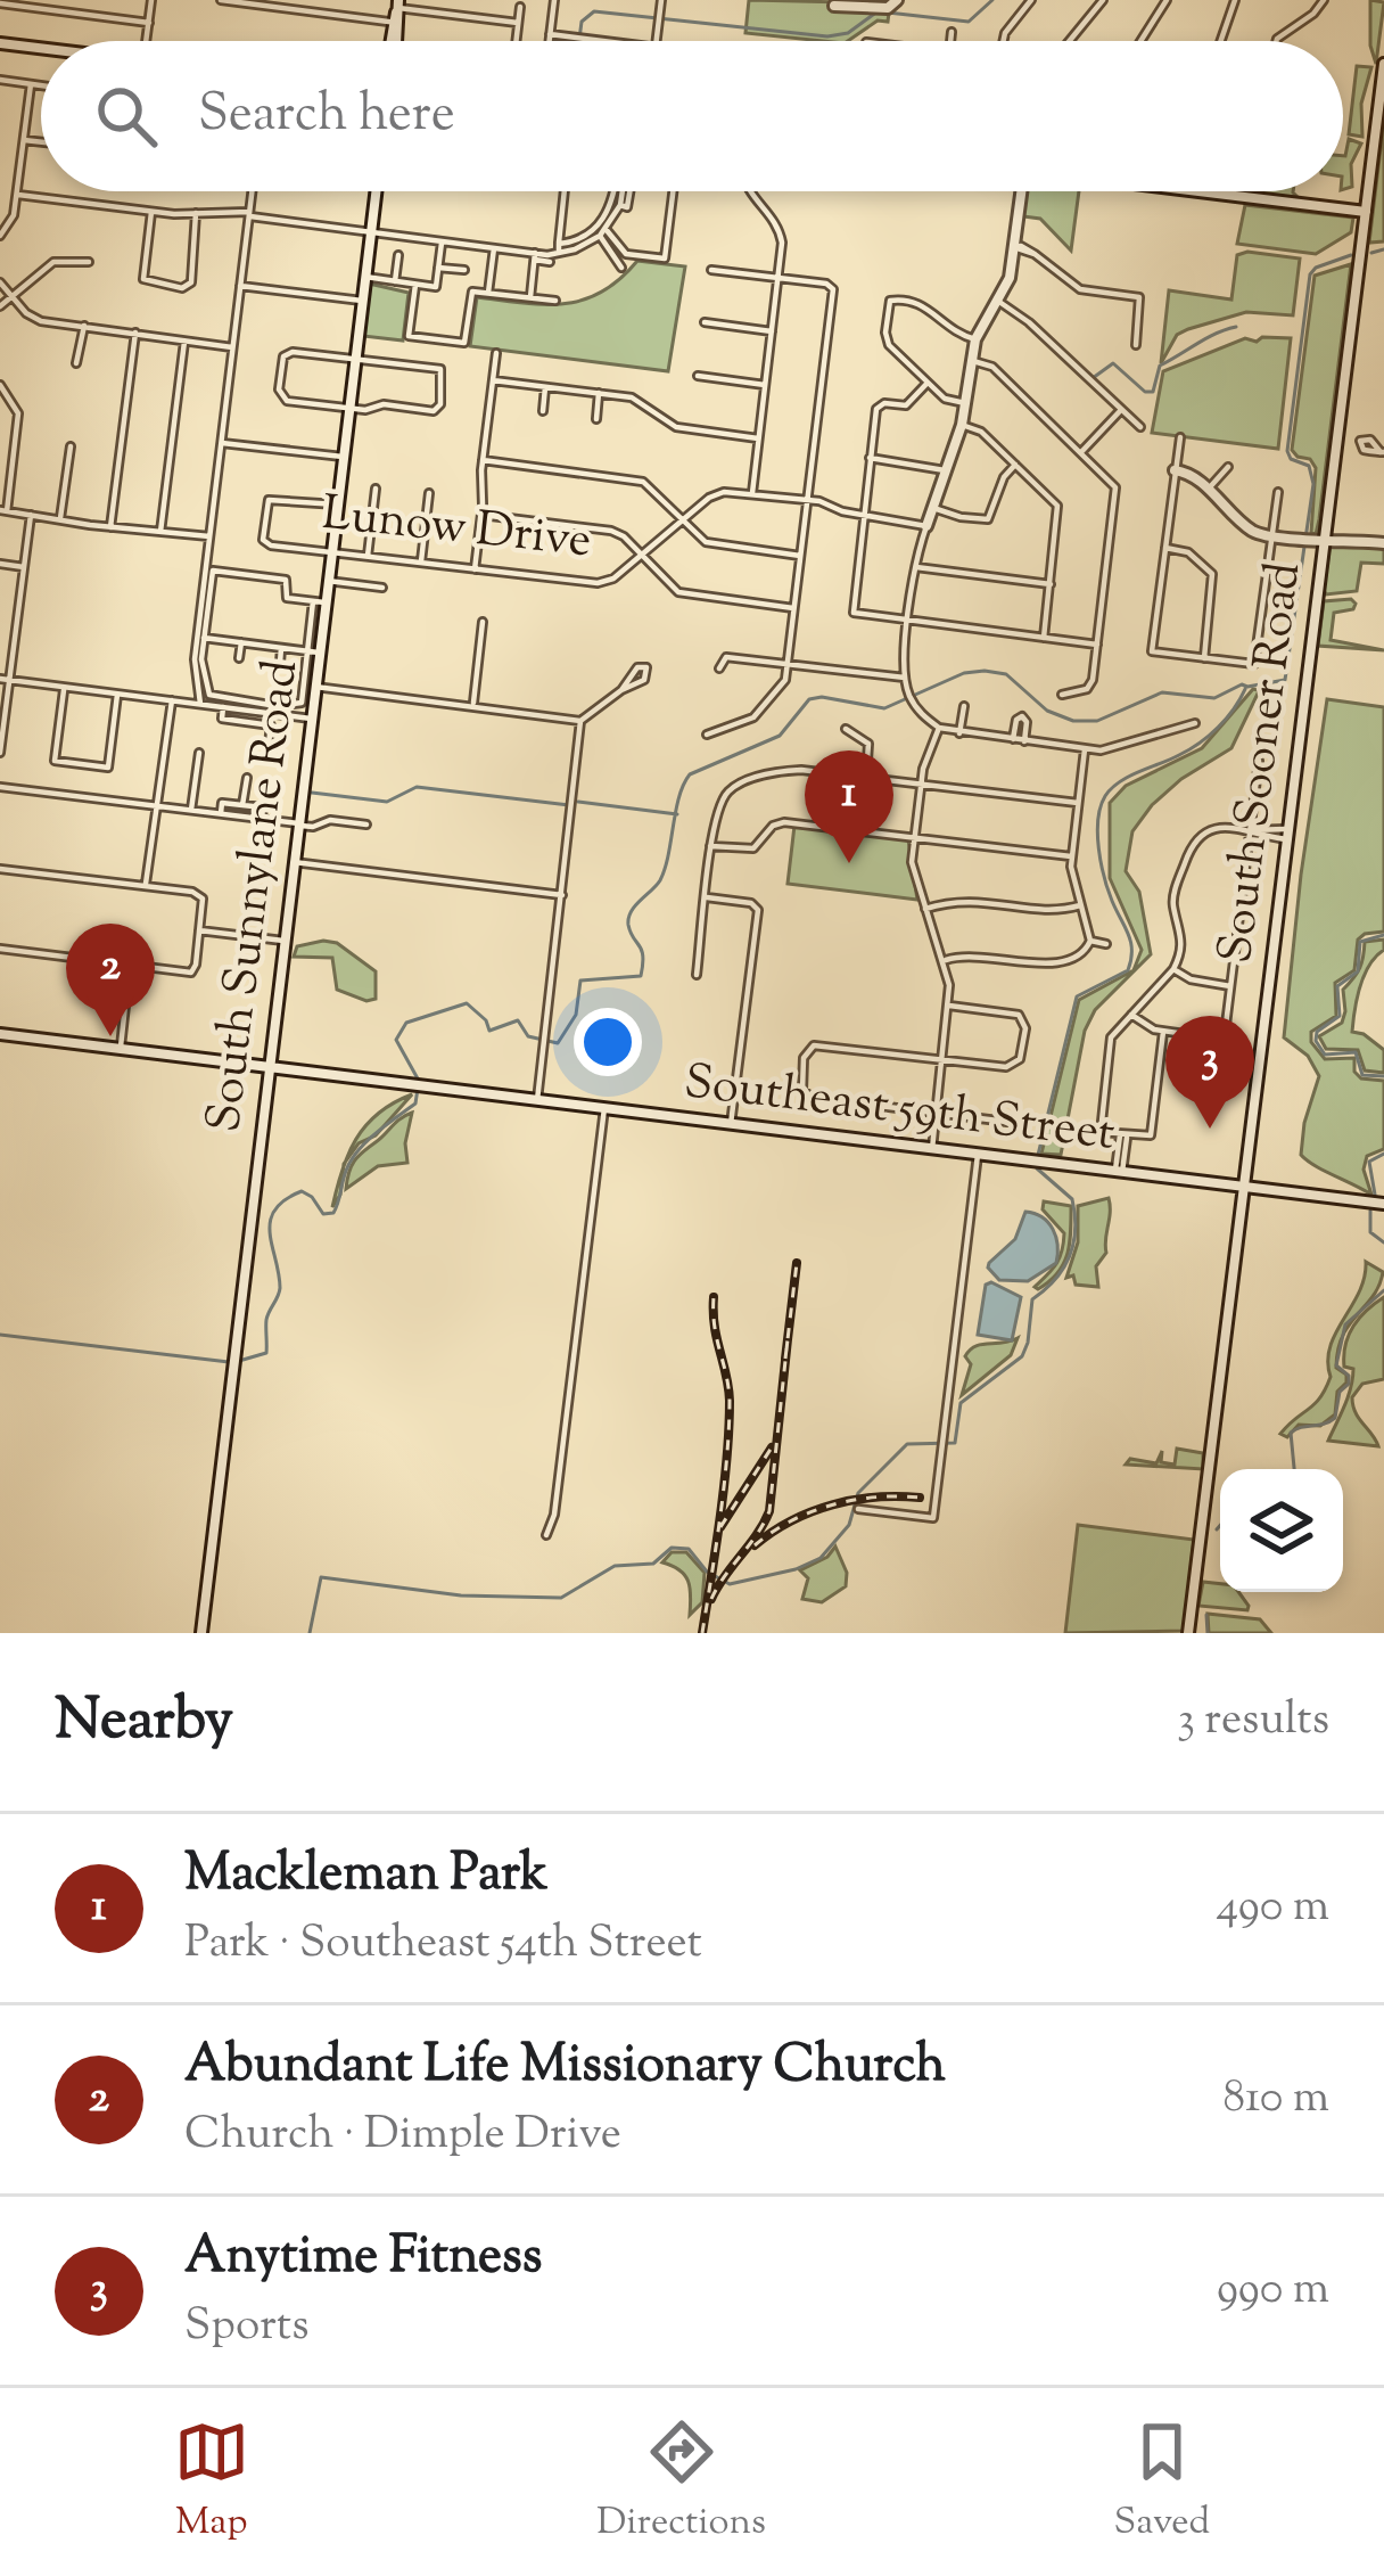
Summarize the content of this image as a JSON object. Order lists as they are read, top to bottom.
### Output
{
  "streets": {
    "main road": ["South Sooner Road", "South Sunnylane Road", "Southeast 59th Street"],
    "street": ["Lunow Drive"]
  },
  "crossings": [
    ["Lunow Drive", "South Sunnylane Road"],
    ["South Sooner Road", "Southeast 59th Street"],
    ["South Sunnylane Road", "Southeast 59th Street"]
  ],
  "page": {
    "search": "Search here",
    "pins": ["1", "2", "3"],
    "heading": ["Nearby", "3 results"],
    "list": [
      {
        "mark": "1",
        "name": "Mackleman Park",
        "note": "Park · Southeast 54th Street",
        "value": "490 m"
      },
      {
        "mark": "2",
        "name": "Abundant Life Missionary Church",
        "note": "Church · Dimple Drive",
        "value": "810 m"
      },
      {
        "mark": "3",
        "name": "Anytime Fitness",
        "note": "Sports",
        "value": "990 m"
      }
    ],
    "nav": ["Map", "Directions", "Saved"]
  }
}
